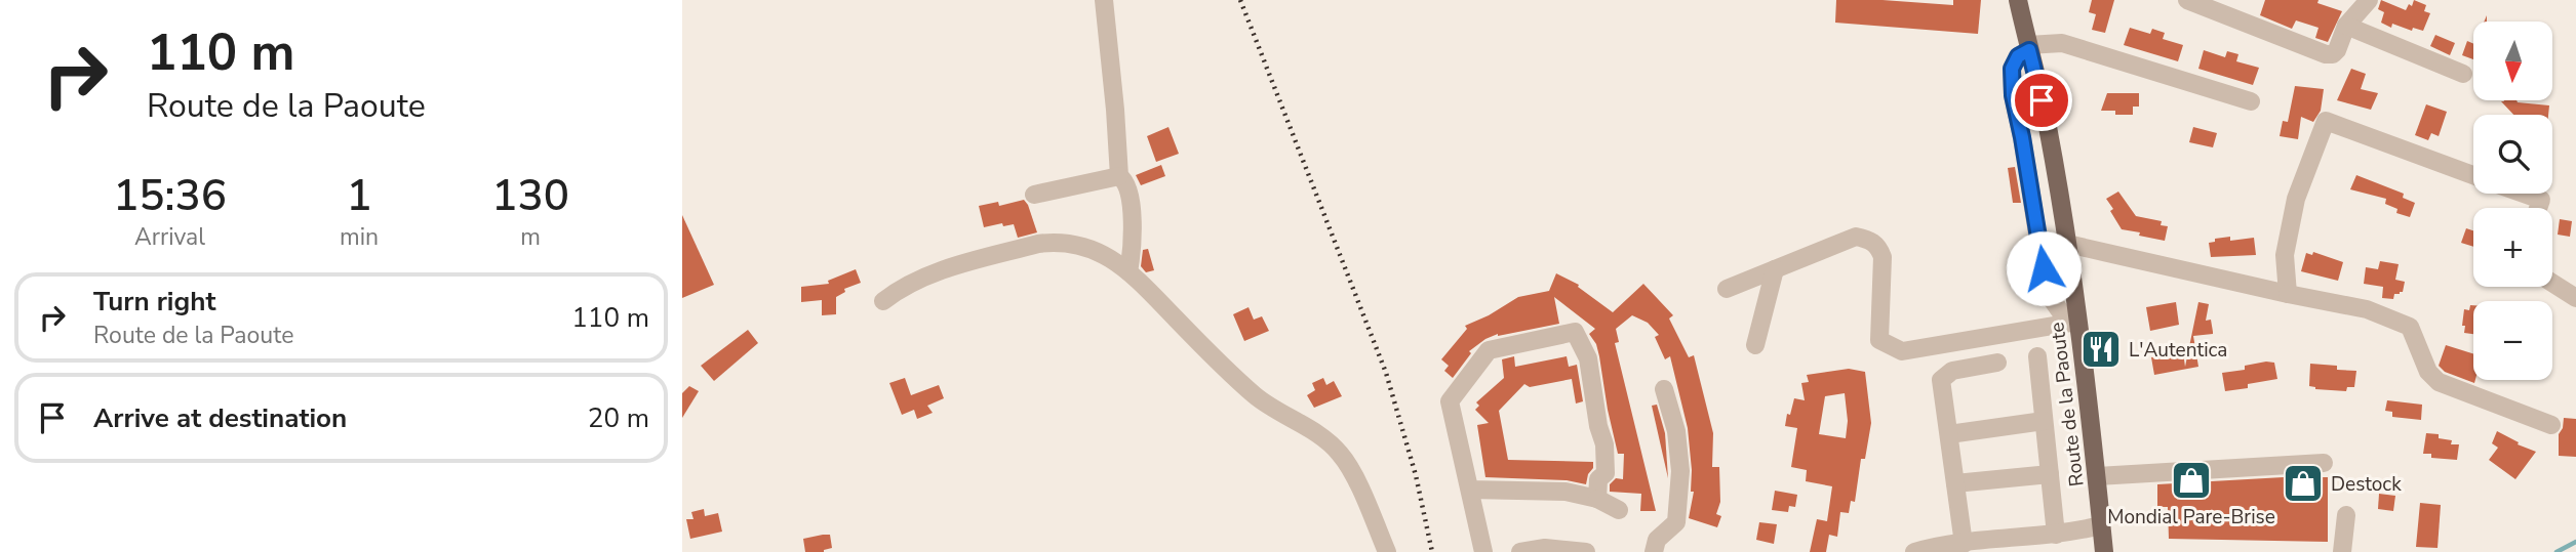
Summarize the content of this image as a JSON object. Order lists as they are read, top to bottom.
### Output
{
  "streets": {
    "main road": ["Route de la Paoute"]
  },
  "places": {
    "restaurant": ["L'Autentica"],
    "shop": ["Mondial Pare-Brise", "Destock"]
  },
  "north": "bottom",
  "page": {
    "turn": ["110 m", "Route de la Paoute"],
    "map_buttons": ["+", "−"],
    "eta": [
      "15:36",
      "Arrival",
      "1",
      "min",
      "130",
      "m"
    ],
    "list": [
      {
        "name": "Turn right",
        "note": "Route de la Paoute",
        "value": "110 m"
      },
      {
        "name": "Arrive at destination",
        "value": "20 m"
      }
    ]
  }
}
